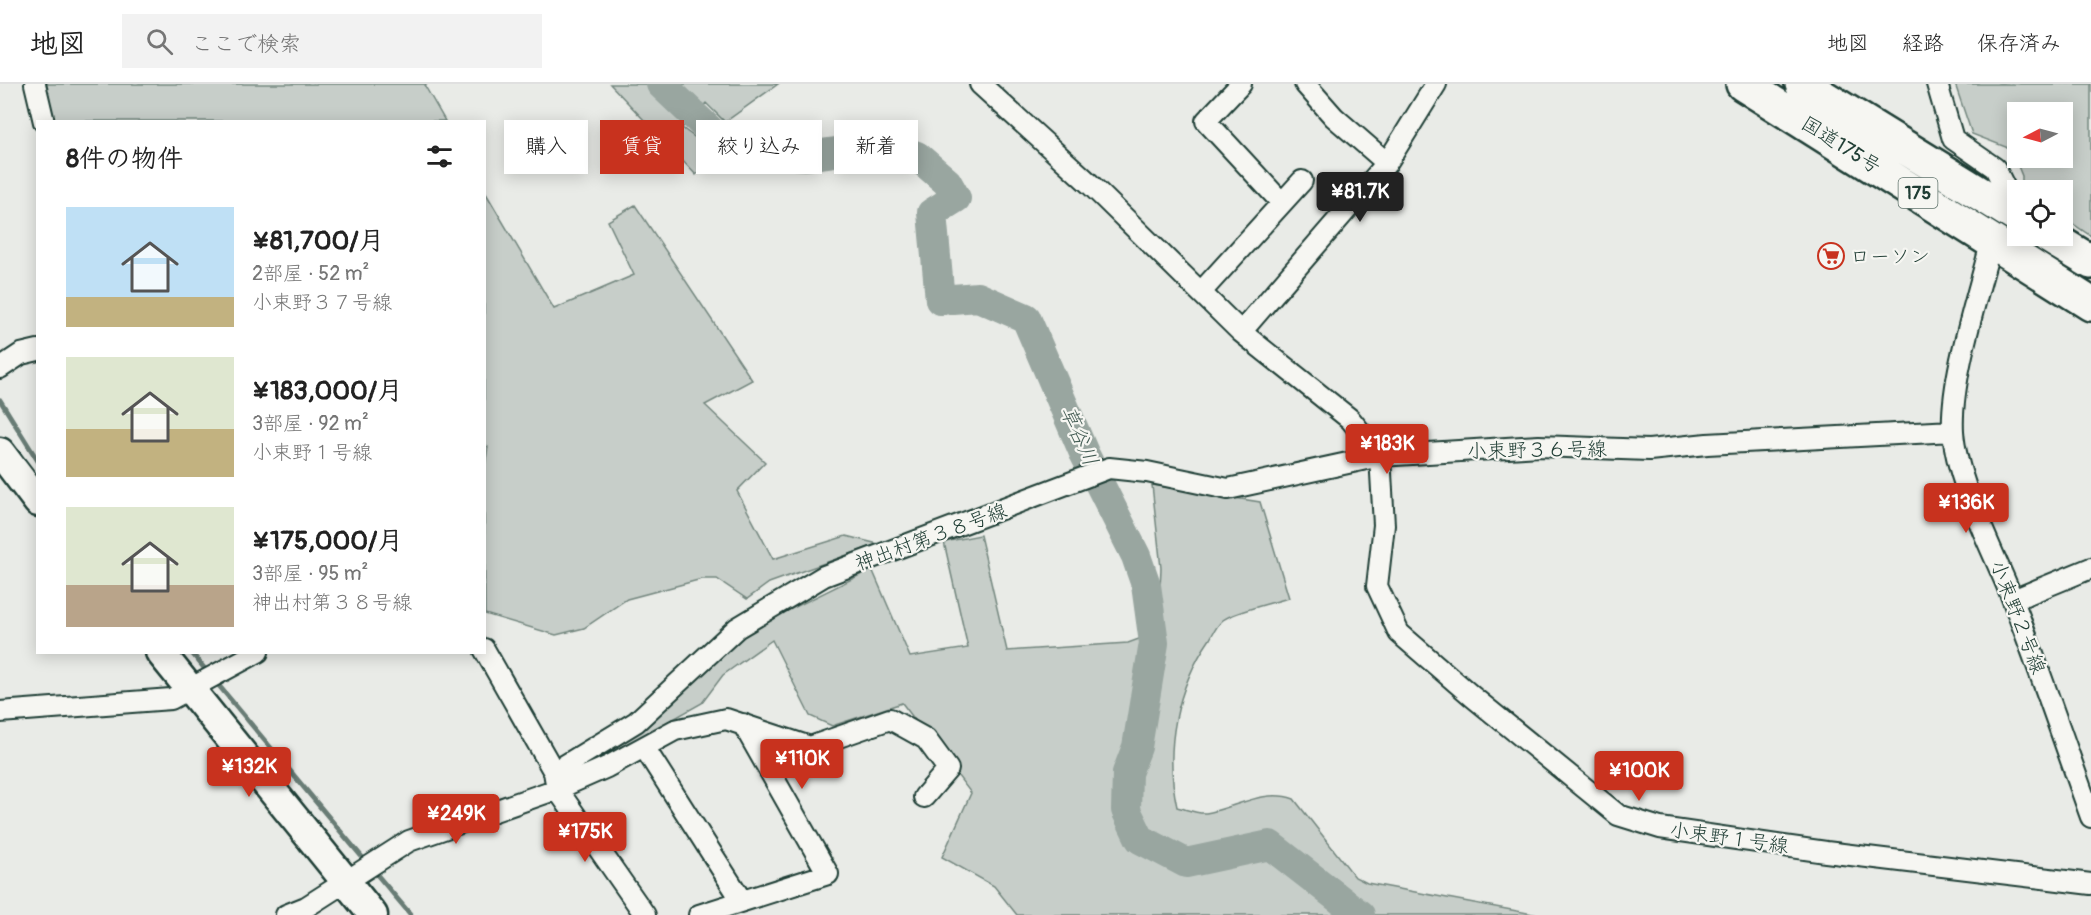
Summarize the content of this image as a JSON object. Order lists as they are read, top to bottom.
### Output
{
  "streets": {
    "highway": ["国道175号", "175"],
    "street": [
      "小束野３６号線",
      "神出村第３８号線",
      "小束野２号線",
      "小束野１号線"
    ]
  },
  "crossings": [
    ["国道175号", "小束野２号線"],
    ["小束野３６号線", "神出村第３８号線"],
    ["小束野３６号線", "小束野２号線"],
    ["小束野３６号線", "小束野１号線"],
    ["神出村第３８号線", "小束野１号線"]
  ],
  "water": ["草谷川"],
  "places": {
    "supermarket": ["ローソン"]
  },
  "north": "left",
  "page": {
    "header": "地図",
    "search": "ここで検索",
    "nav": ["地図", "経路", "保存済み"],
    "chip": [
      "購入",
      "賃貸",
      "絞り込み",
      "新着"
    ],
    "heading": "8件の物件",
    "price": [
      "¥81.7K",
      "¥183K",
      "¥136K",
      "¥110K",
      "¥132K",
      "¥100K",
      "¥249K",
      "¥175K"
    ],
    "list": [
      {
        "name": "¥81,700/月",
        "note": "2部屋 · 52 m² · 小束野３７号線"
      },
      {
        "name": "¥183,000/月",
        "note": "3部屋 · 92 m² · 小束野１号線"
      },
      {
        "name": "¥175,000/月",
        "note": "3部屋 · 95 m² · 神出村第３８号線"
      }
    ]
  }
}
